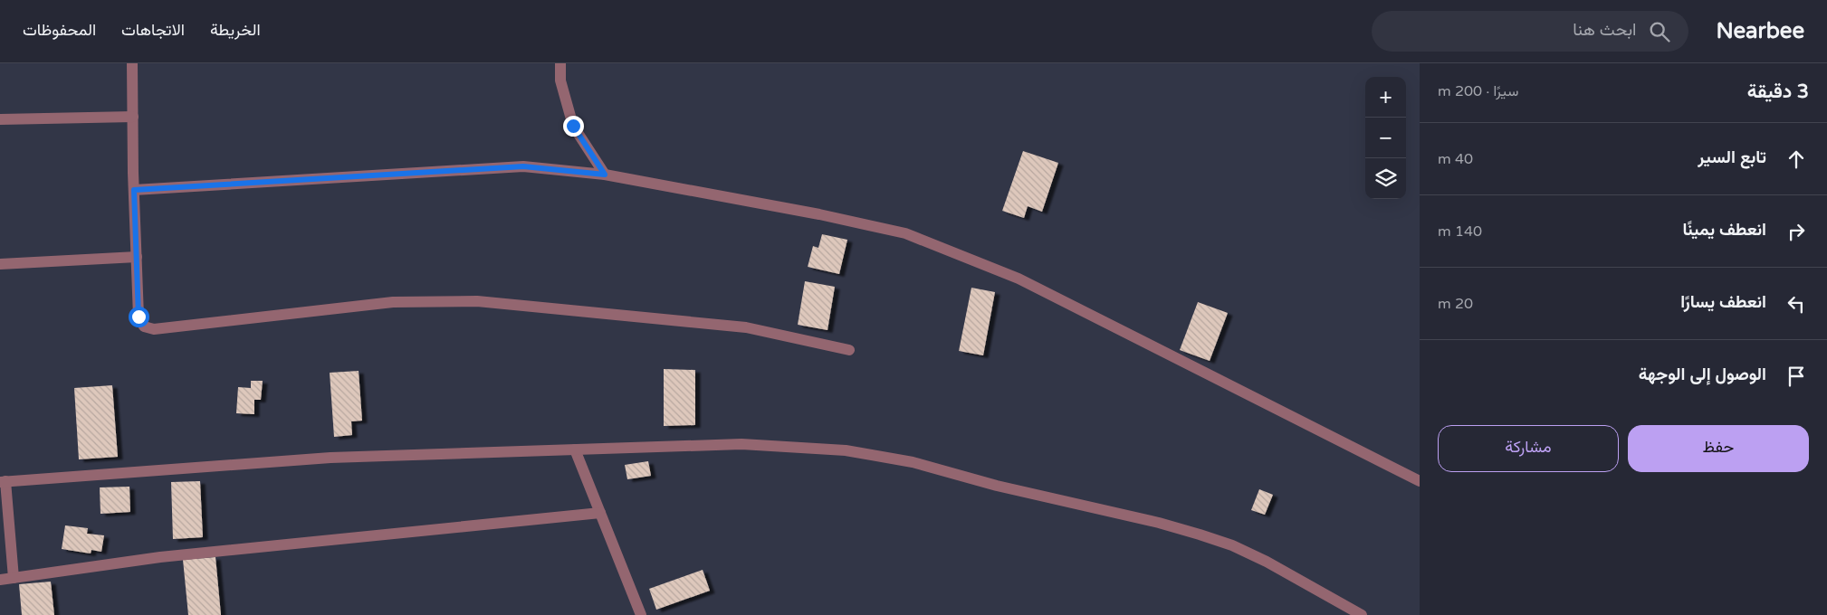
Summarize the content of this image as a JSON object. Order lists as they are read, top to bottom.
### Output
{
  "page": {
    "header": "Nearbee",
    "search": "ابحث هنا",
    "nav": ["الخريطة", "الاتجاهات", "المحفوظات"],
    "heading": ["3 دقيقة", "سيرًا · 200 m"],
    "map_buttons": ["+", "−"],
    "list": [
      ["تابع السير", "40 m"],
      ["انعطف يمينًا", "140 m"],
      ["انعطف يسارًا", "20 m"],
      "الوصول إلى الوجهة"
    ],
    "buttons": ["حفظ", "مشاركة"]
  }
}
